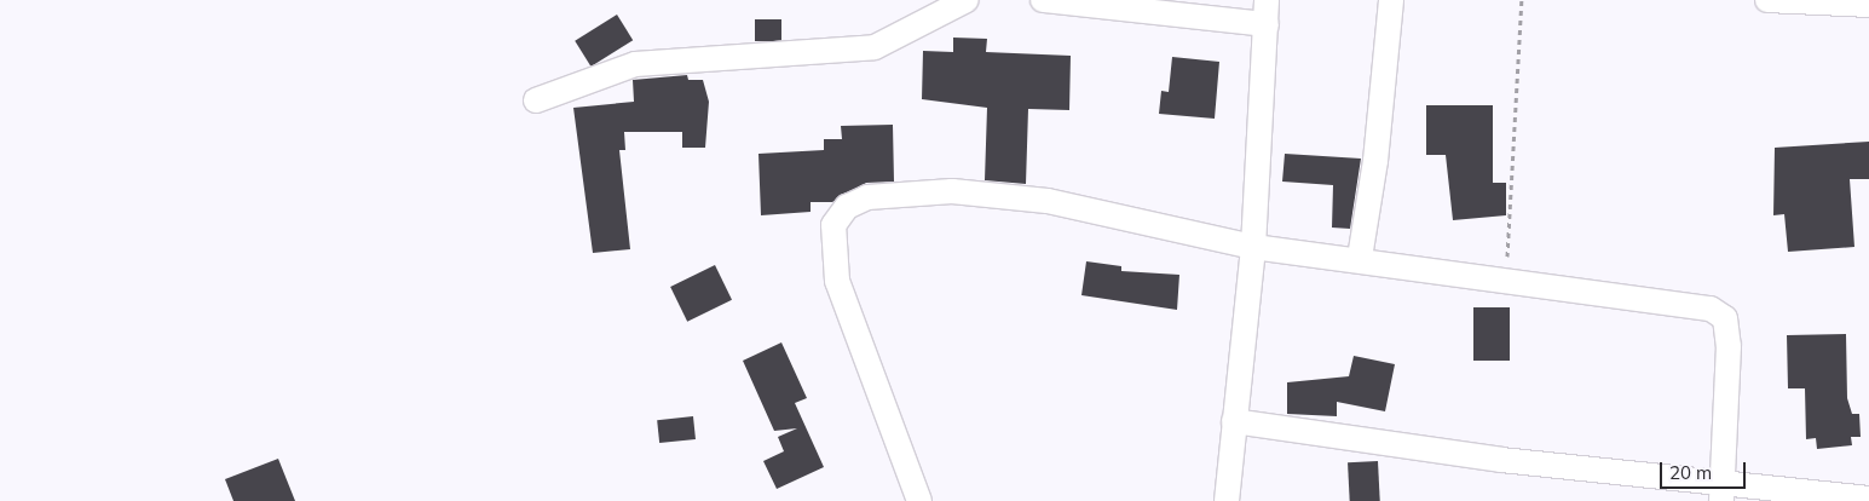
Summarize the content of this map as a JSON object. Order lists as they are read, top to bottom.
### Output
{
  "scale_bar": "20 m"
}
